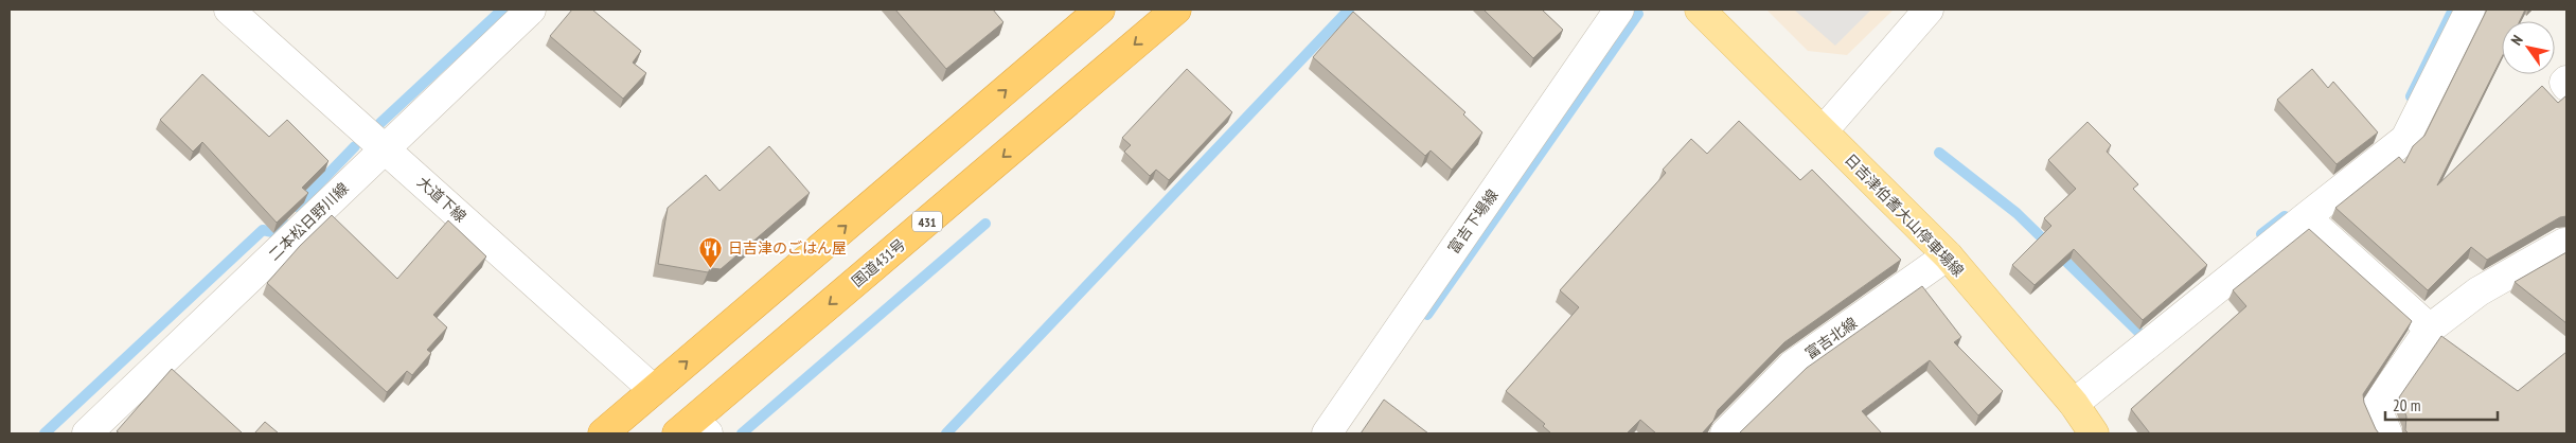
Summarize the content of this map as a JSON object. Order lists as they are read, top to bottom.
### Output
{
  "streets": {
    "highway": ["431", "国道431号"],
    "main road": ["日吉津伯耆大山停車場線"],
    "street": [
      "大道下線",
      "二本松日野川線",
      "富吉下場線",
      "富吉北線"
    ]
  },
  "crossings": [
    ["大道下線", "二本松日野川線"],
    ["日吉津伯耆大山停車場線", "富吉北線"]
  ],
  "places": {
    "restaurant": ["日吉津のごはん屋"]
  },
  "scale_bar": "20 m",
  "north": "top left"
}
